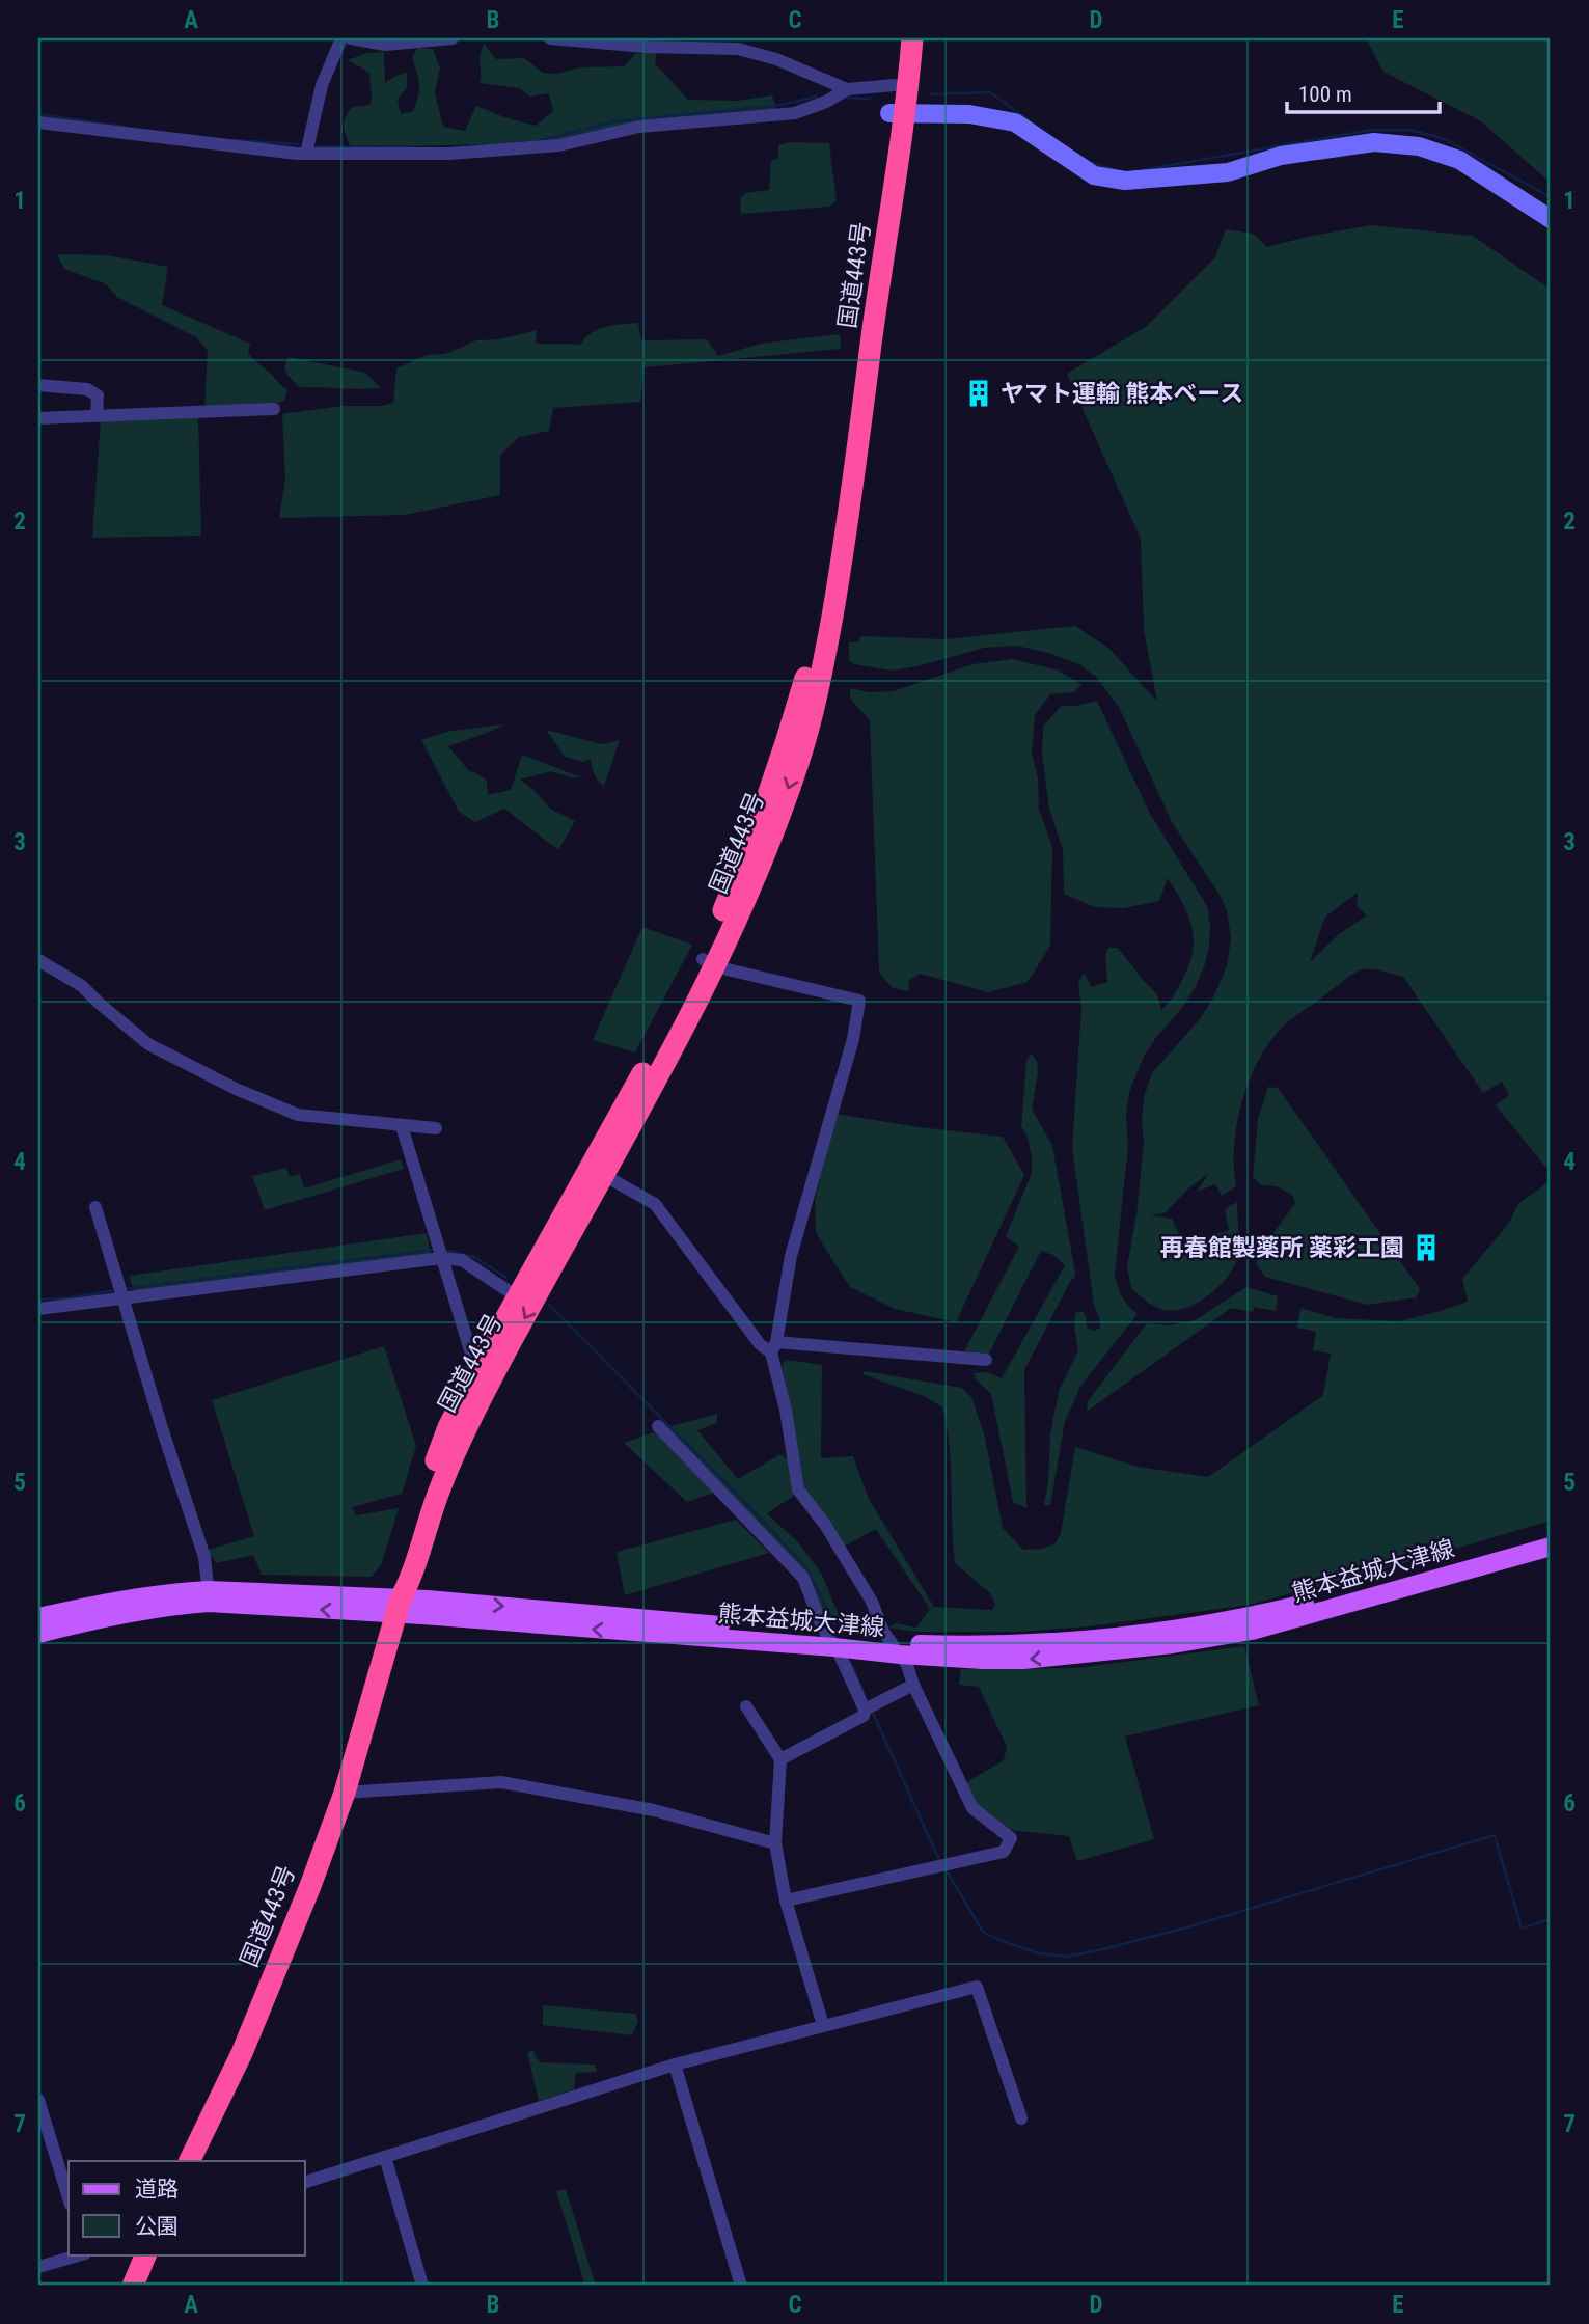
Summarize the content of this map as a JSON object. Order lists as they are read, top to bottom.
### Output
{
  "streets": {
    "highway": ["国道443号"],
    "main road": ["熊本益城大津線"]
  },
  "crossings": [
    ["国道443号", "熊本益城大津線"]
  ],
  "places": {
    "building": ["ヤマト運輸 熊本ベース", "再春館製薬所 薬彩工園"]
  },
  "legend": ["道路", "公園"],
  "scale_bar": "100 m",
  "grid": {
    "columns": [
      "A",
      "B",
      "C",
      "D",
      "E"
    ],
    "rows": [
      "1",
      "2",
      "3",
      "4",
      "5",
      "6",
      "7"
    ]
  }
}
